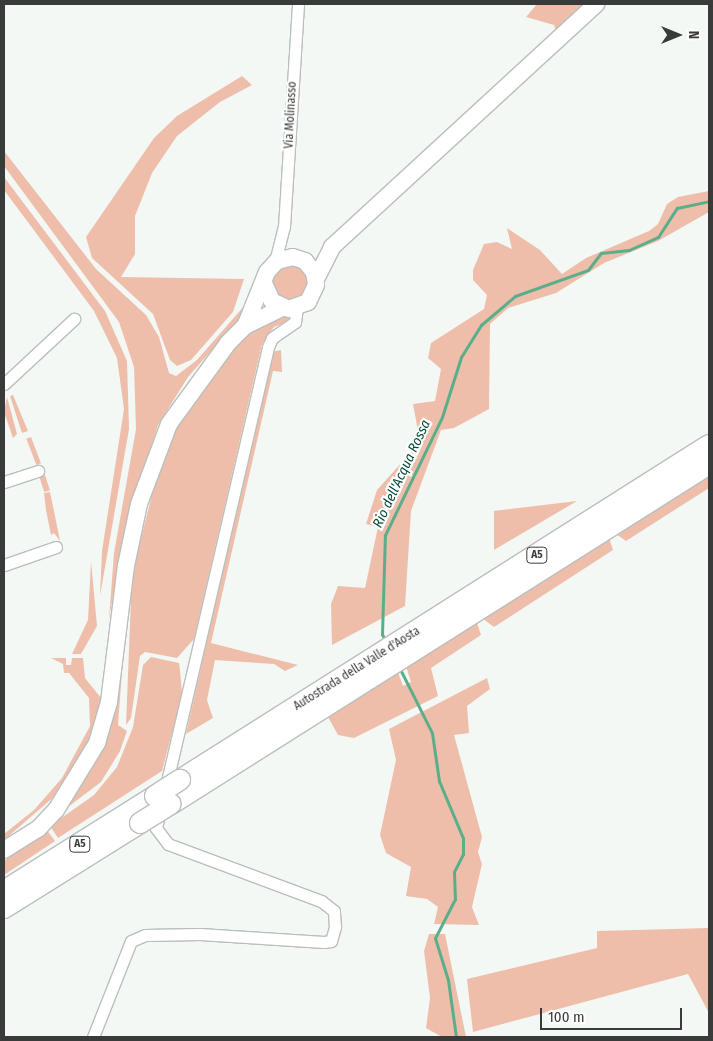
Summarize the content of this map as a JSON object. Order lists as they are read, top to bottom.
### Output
{
  "streets": {
    "highway": ["A5", "Autostrada della Valle d'Aosta"],
    "street": ["Via Molinasso"]
  },
  "water": ["Rio dell'Acqua Rossa"],
  "scale_bar": "100 m",
  "north": "right"
}
